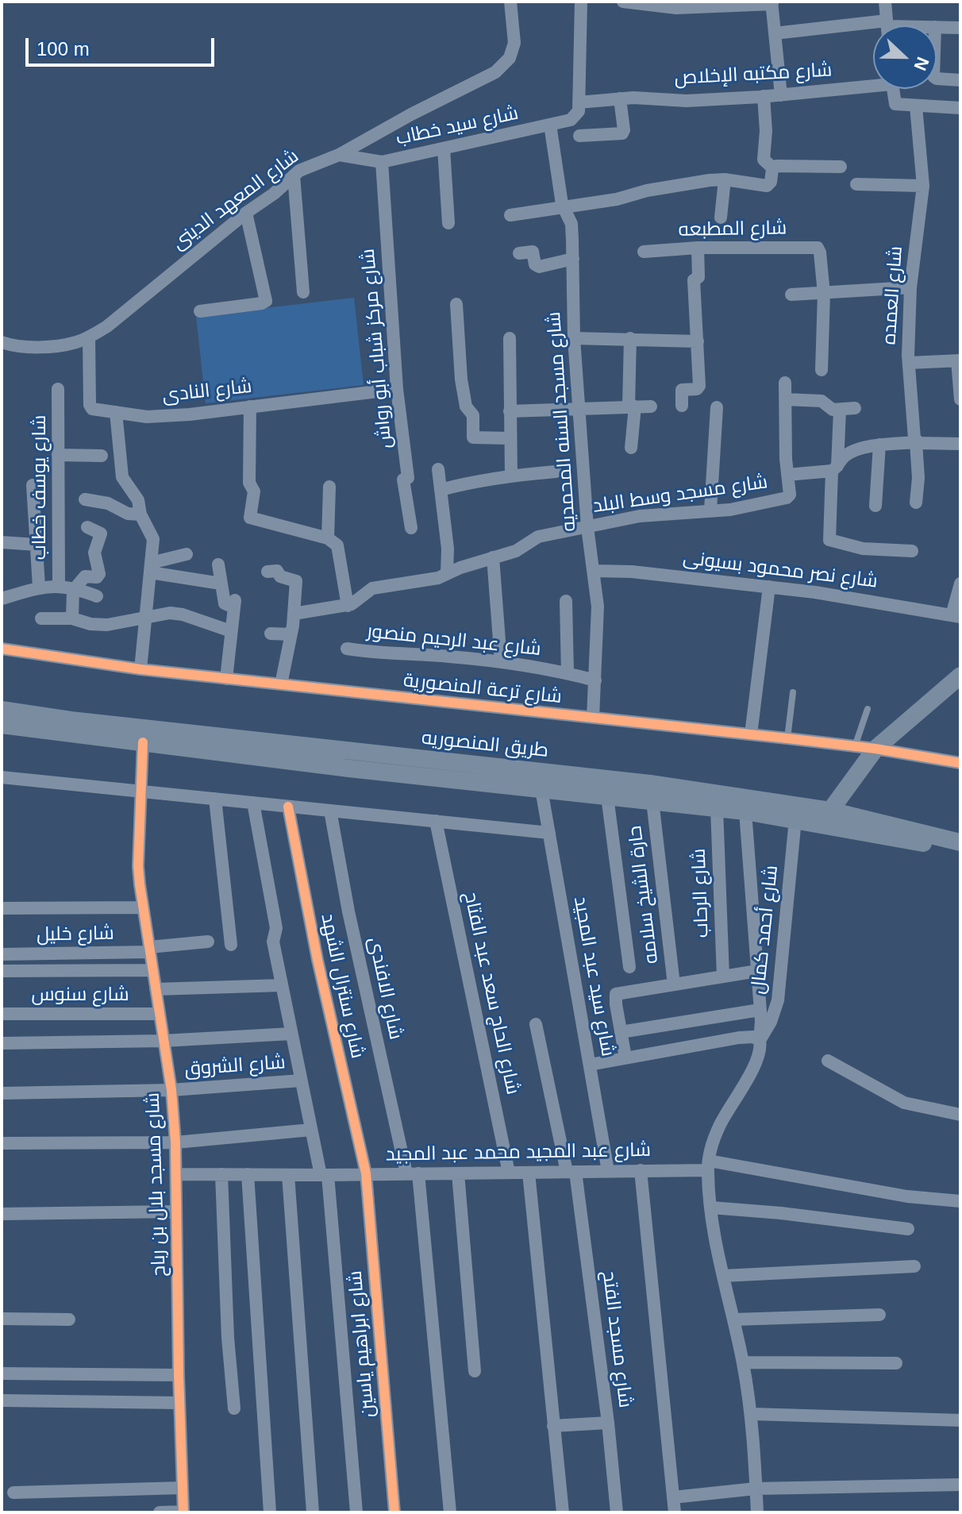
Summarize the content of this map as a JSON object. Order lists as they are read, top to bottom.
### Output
{
  "streets": {
    "main road": ["طريق المنصوريه"],
    "street": [
      "شارع مكتبه الإخلاص",
      "شارع سيد خطاب",
      "شارع المعهد الدينى",
      "شارع المطبعه",
      "شارع العمده",
      "شارع مركز شباب أبو رواش",
      "شارع النادى",
      "شارع مسجد السنه المحمديه",
      "شارع يوسف خطاب",
      "شارع مسجد وسط البلد",
      "شارع نصر محمود بسيونى",
      "شارع عبد الرحيم منصور",
      "شارع ترعة المنصورية",
      "شارع الرحاب",
      "حارة الشيخ سلامه",
      "شارع أحمد كمال",
      "شارع خليل",
      "شارع سيد عبد المجيد",
      "شارع سنترال الشهد",
      "شارع الافندى",
      "شارع الحاج سعد عبد الفتاح",
      "شارع سنوس",
      "شارع الشروق",
      "شارع عبد المجيد محمد عبد المجيد",
      "شارع مسجد بلال بن رباح",
      "شارع مسجد الفتح",
      "شارع ابراهيم ياسين"
    ]
  },
  "crossings": [
    ["شارع مكتبه الإخلاص", "شارع سيد خطاب"],
    ["شارع سيد خطاب", "شارع المعهد الدينى"],
    ["شارع سيد خطاب", "شارع مركز شباب أبو رواش"],
    ["شارع سيد خطاب", "شارع مسجد السنه المحمديه"],
    ["شارع المعهد الدينى", "شارع النادى"],
    ["شارع مركز شباب أبو رواش", "شارع النادى"],
    ["شارع مسجد السنه المحمديه", "شارع مسجد وسط البلد"],
    ["شارع مسجد السنه المحمديه", "شارع نصر محمود بسيونى"],
    ["شارع مسجد السنه المحمديه", "شارع عبد الرحيم منصور"],
    ["شارع مسجد السنه المحمديه", "شارع ترعة المنصورية"],
    ["طريق المنصوريه", "شارع الرحاب"],
    ["طريق المنصوريه", "حارة الشيخ سلامه"],
    ["طريق المنصوريه", "شارع أحمد كمال"],
    ["طريق المنصوريه", "شارع سيد عبد المجيد"],
    ["طريق المنصوريه", "شارع مسجد بلال بن رباح"],
    ["شارع خليل", "شارع مسجد بلال بن رباح"],
    ["شارع سيد عبد المجيد", "شارع عبد المجيد محمد عبد المجيد"],
    ["شارع سنترال الشهد", "شارع عبد المجيد محمد عبد المجيد"],
    ["شارع سنترال الشهد", "شارع ابراهيم ياسين"],
    ["شارع الافندى", "شارع عبد المجيد محمد عبد المجيد"],
    ["شارع الحاج سعد عبد الفتاح", "شارع عبد المجيد محمد عبد المجيد"],
    ["شارع سنوس", "شارع مسجد بلال بن رباح"],
    ["شارع الشروق", "شارع مسجد بلال بن رباح"],
    ["شارع عبد المجيد محمد عبد المجيد", "شارع مسجد بلال بن رباح"],
    ["شارع عبد المجيد محمد عبد المجيد", "شارع مسجد الفتح"],
    ["شارع عبد المجيد محمد عبد المجيد", "شارع ابراهيم ياسين"]
  ],
  "scale_bar": "100 m",
  "north": "right"
}
